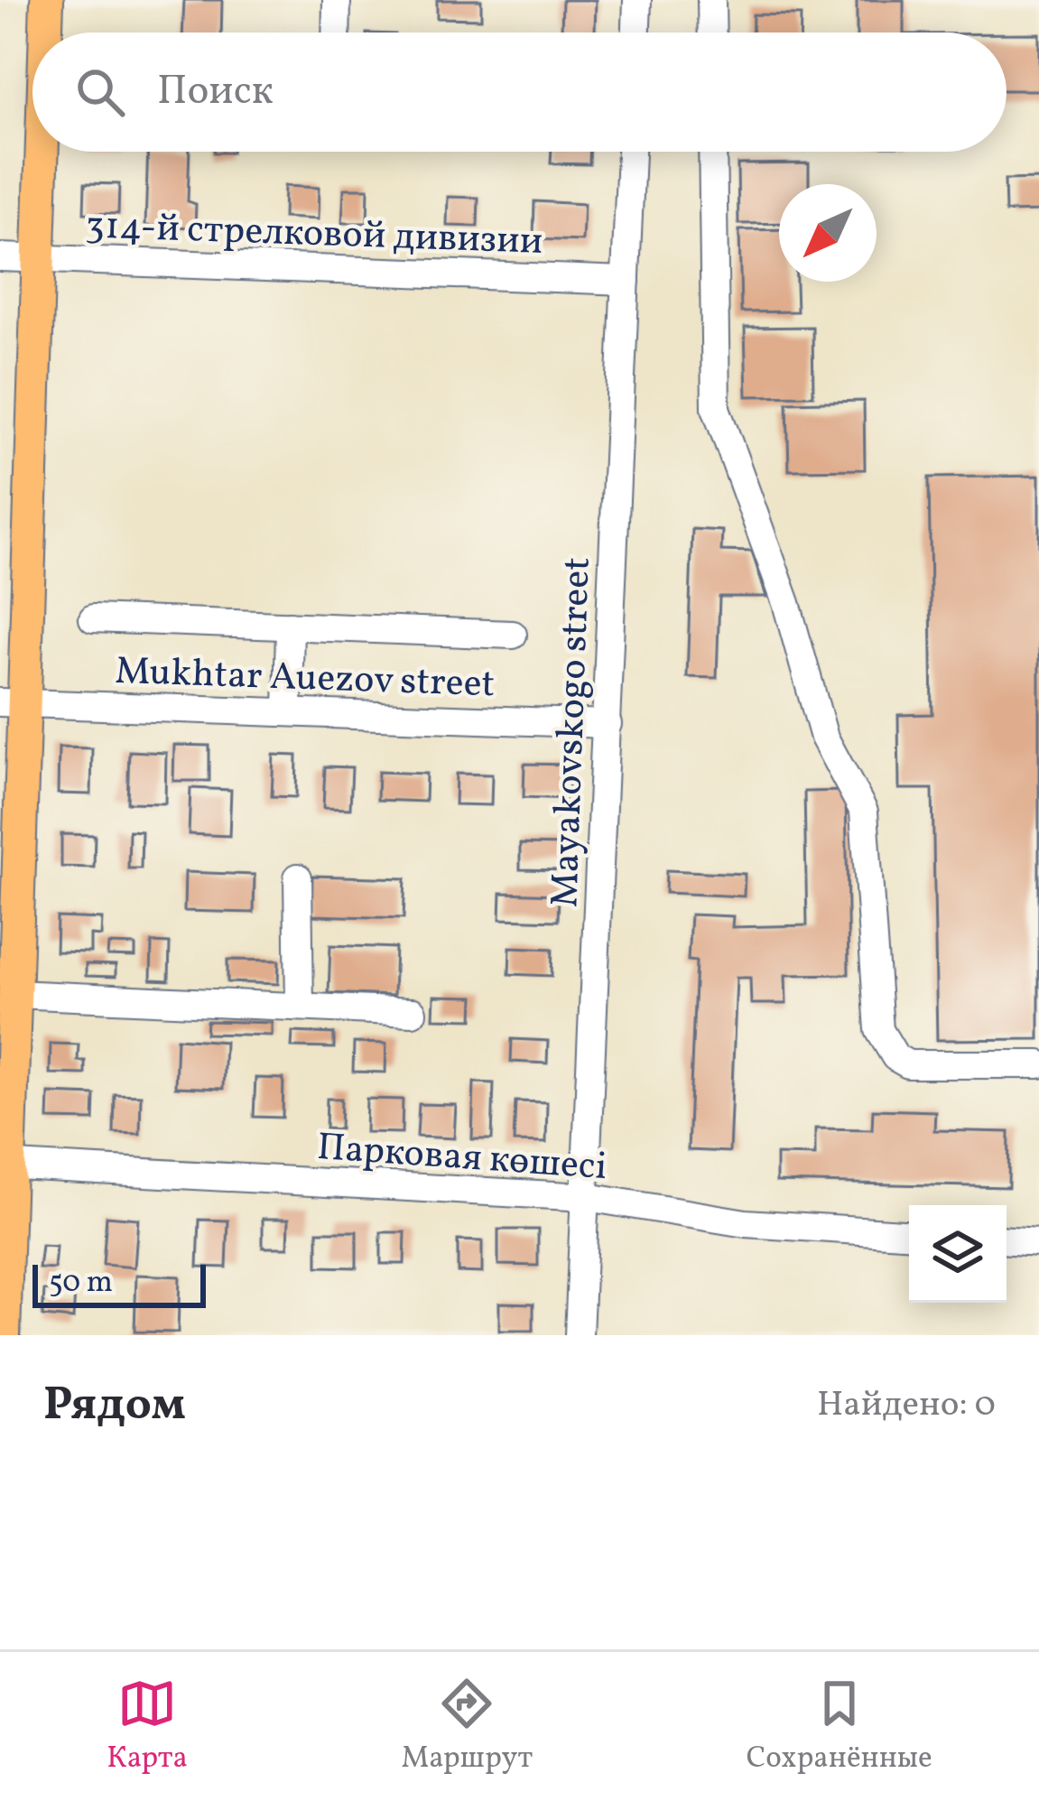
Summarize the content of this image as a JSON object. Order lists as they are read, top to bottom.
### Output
{
  "streets": {
    "street": [
      "314-й стрелковой дивизии",
      "Mukhtar Auezov street",
      "Mayakovskogo street",
      "Парковая көшесі"
    ]
  },
  "crossings": [
    ["314-й стрелковой дивизии", "Mayakovskogo street"],
    ["Mukhtar Auezov street", "Mayakovskogo street"],
    ["Mayakovskogo street", "Парковая көшесі"]
  ],
  "scale_bar": "50 m",
  "north": "bottom left",
  "page": {
    "search": "Поиск",
    "scale": "50 m",
    "heading": ["Рядом", "Найдено: 0"],
    "nav": ["Карта", "Маршрут", "Сохранённые"]
  }
}
